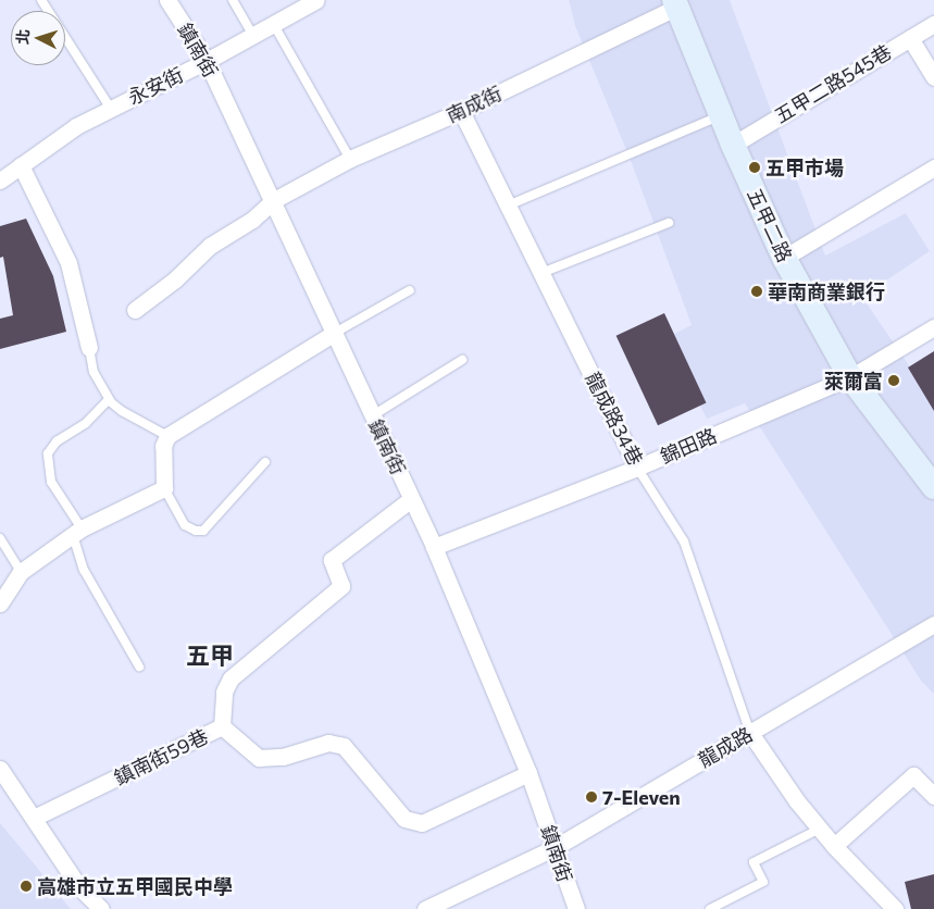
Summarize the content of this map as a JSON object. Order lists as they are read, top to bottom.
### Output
{
  "streets": {
    "main road": ["五甲二路"],
    "street": [
      "鎮南街",
      "五甲二路545巷",
      "永安街",
      "南成街",
      "龍成路34巷",
      "錦田路",
      "龍成路",
      "鎮南街59巷"
    ]
  },
  "crossings": [
    ["鎮南街", "永安街"],
    ["鎮南街", "南成街"],
    ["鎮南街", "錦田路"],
    ["鎮南街", "龍成路"],
    ["鎮南街", "鎮南街59巷"],
    ["五甲二路545巷", "五甲二路"],
    ["南成街", "五甲二路"],
    ["南成街", "龍成路34巷"],
    ["五甲二路", "錦田路"],
    ["龍成路34巷", "錦田路"],
    ["龍成路34巷", "龍成路"]
  ],
  "districts": ["五甲"],
  "places": [
    "五甲市場",
    "華南商業銀行",
    "萊爾富",
    "7-Eleven",
    "高雄市立五甲國民中學"
  ],
  "north": "left"
}
